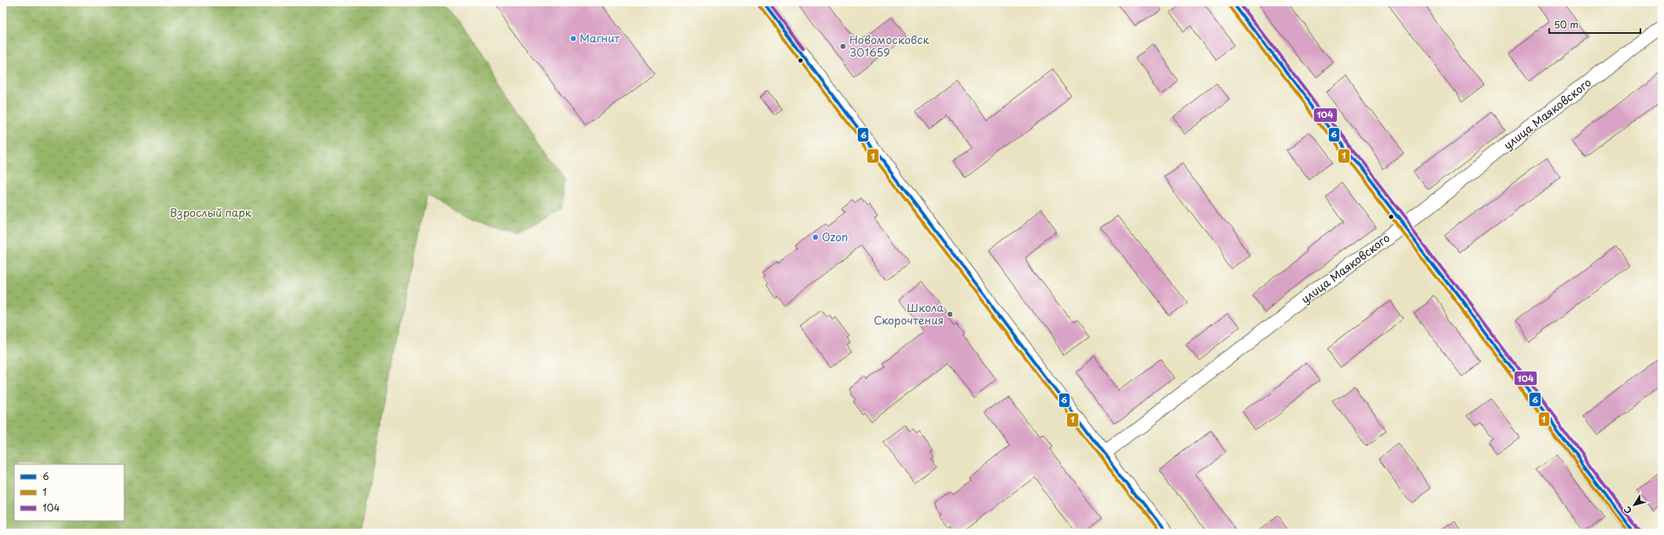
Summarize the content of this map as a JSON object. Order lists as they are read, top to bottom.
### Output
{
  "streets": {
    "street": ["улица Маяковского"]
  },
  "parks": ["Взрослый парк"],
  "places": [
    "Магнит",
    "Новомосковск 301659",
    "Ozon",
    "Школа Скорочтения"
  ],
  "lines": ["transit line 6", "transit line 104", "transit line 1"],
  "legend": ["6", "1", "104"],
  "scale_bar": "50 m",
  "north": "bottom left"
}
